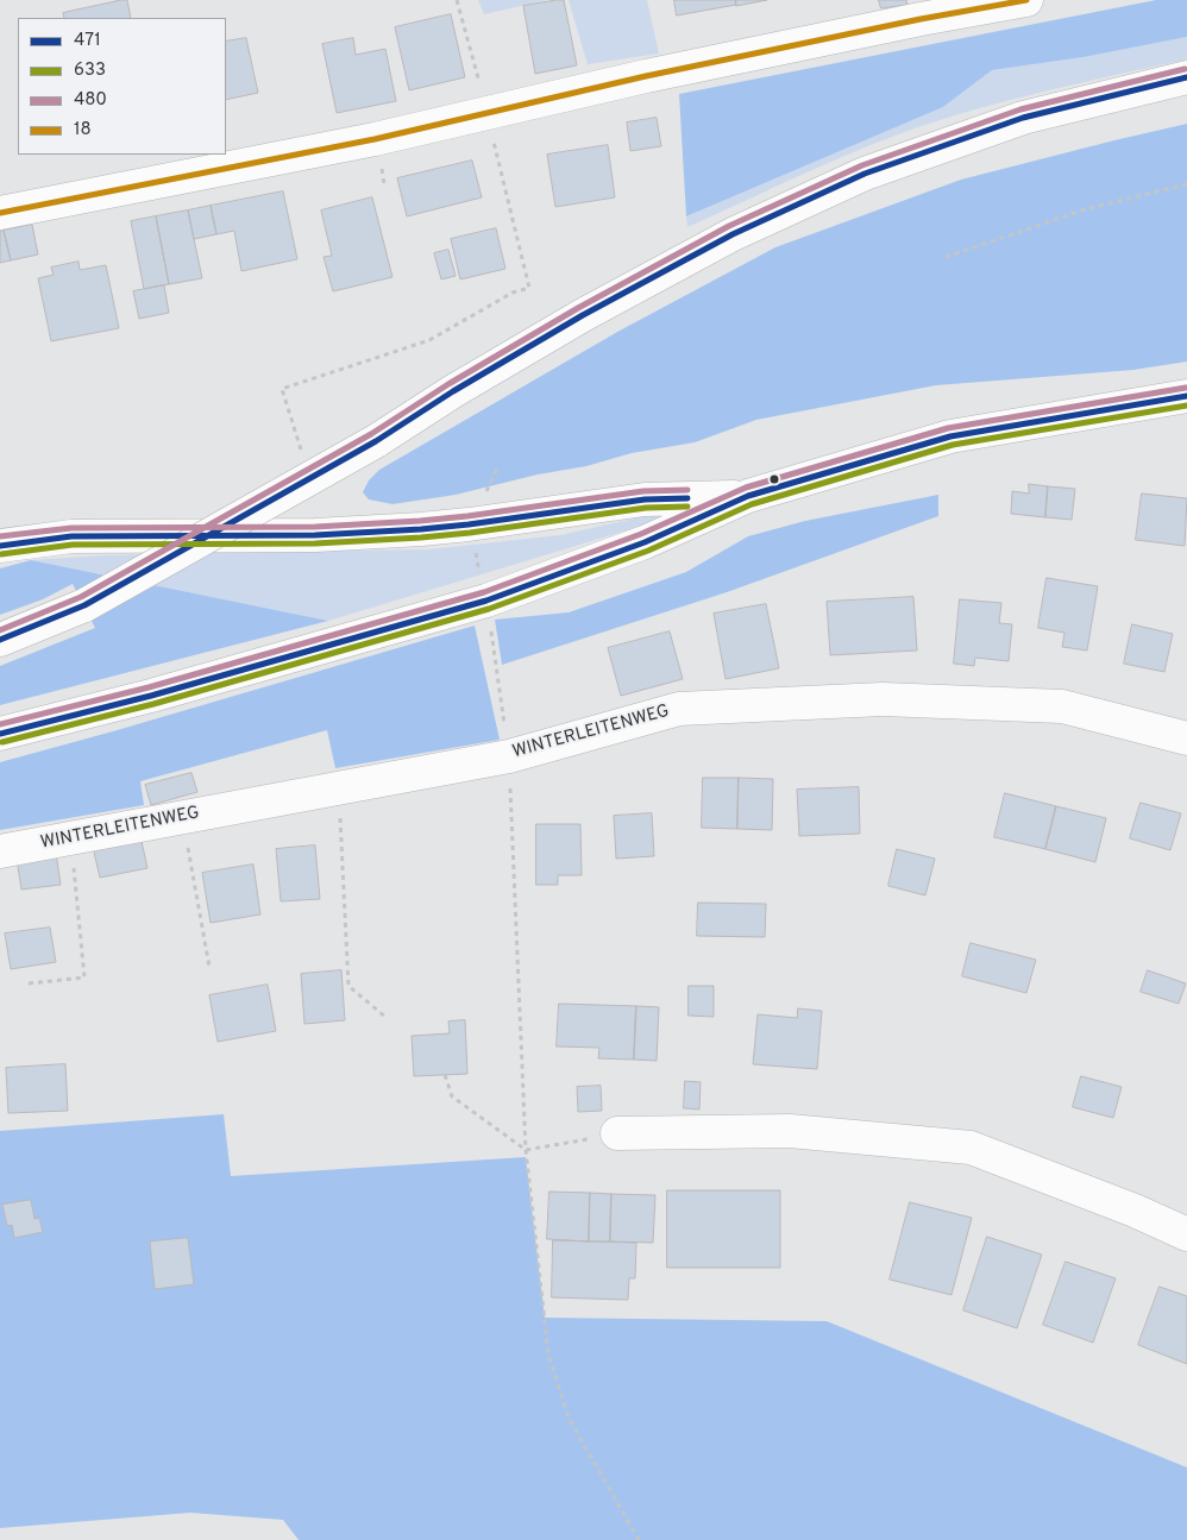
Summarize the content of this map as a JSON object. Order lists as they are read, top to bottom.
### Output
{
  "streets": {
    "main road": ["WINTERLEITENWEG"]
  },
  "lines": [
    "transit line 18",
    "transit line 480",
    "transit line 471",
    "transit line 633"
  ],
  "legend": [
    "471",
    "633",
    "480",
    "18"
  ]
}
